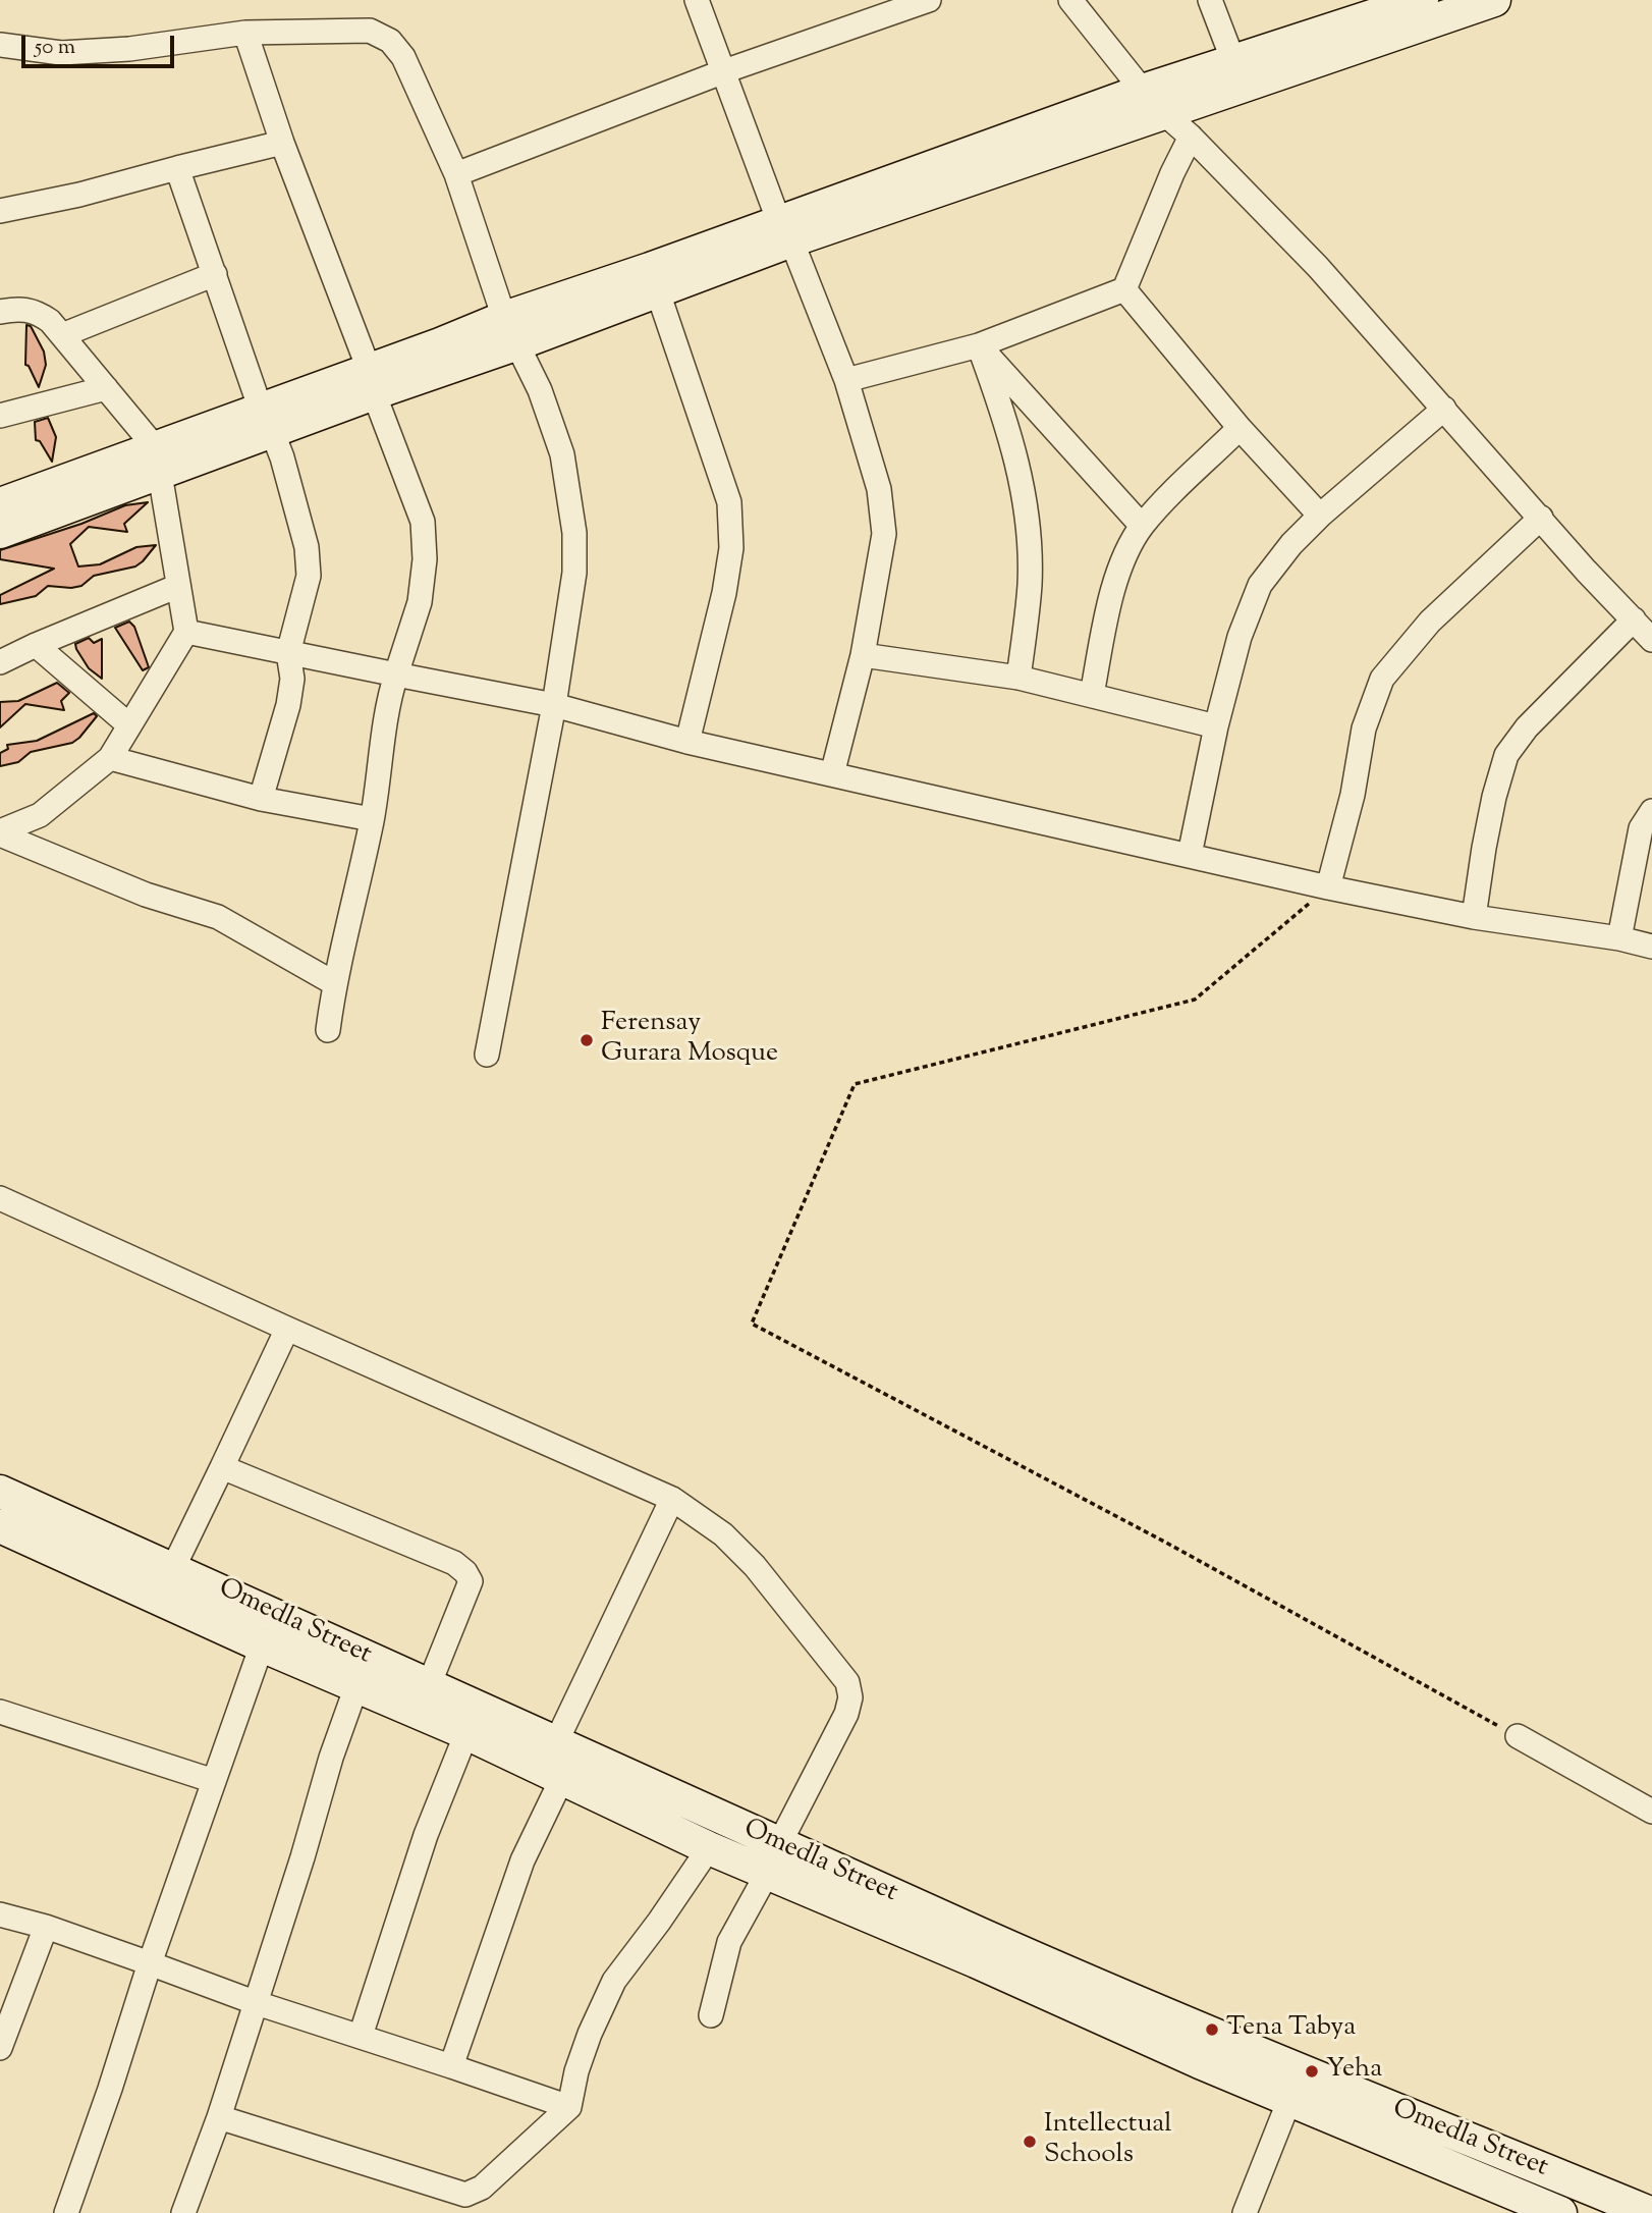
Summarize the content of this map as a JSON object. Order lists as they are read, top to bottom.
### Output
{
  "streets": {
    "main road": ["Omedla Street"]
  },
  "places": [
    "Ferensay Gurara Mosque",
    "Tena Tabya",
    "Yeha",
    "Intellectual Schools"
  ],
  "scale_bar": "50 m"
}
